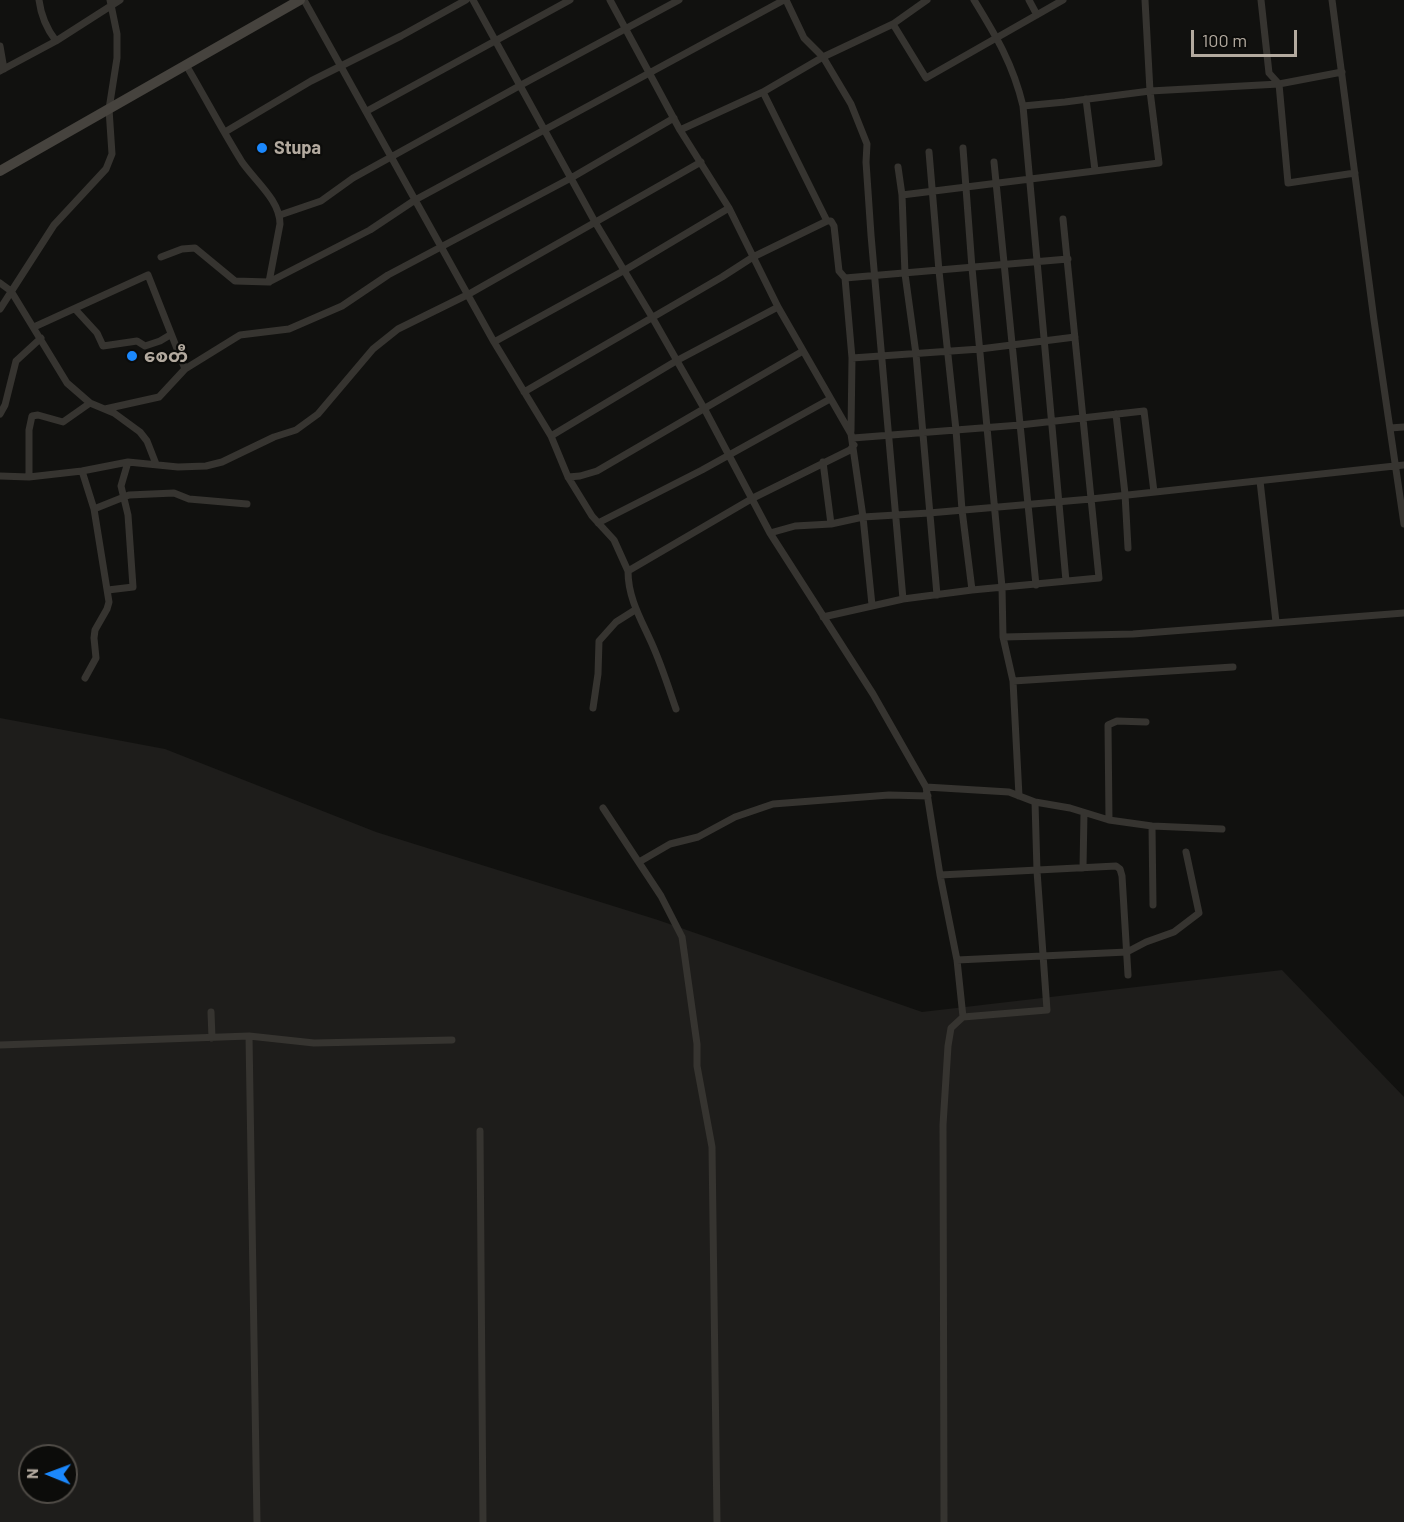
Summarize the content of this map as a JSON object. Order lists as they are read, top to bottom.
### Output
{
  "places": ["Stupa", "စေတီ"],
  "scale_bar": "100 m",
  "north": "left"
}
